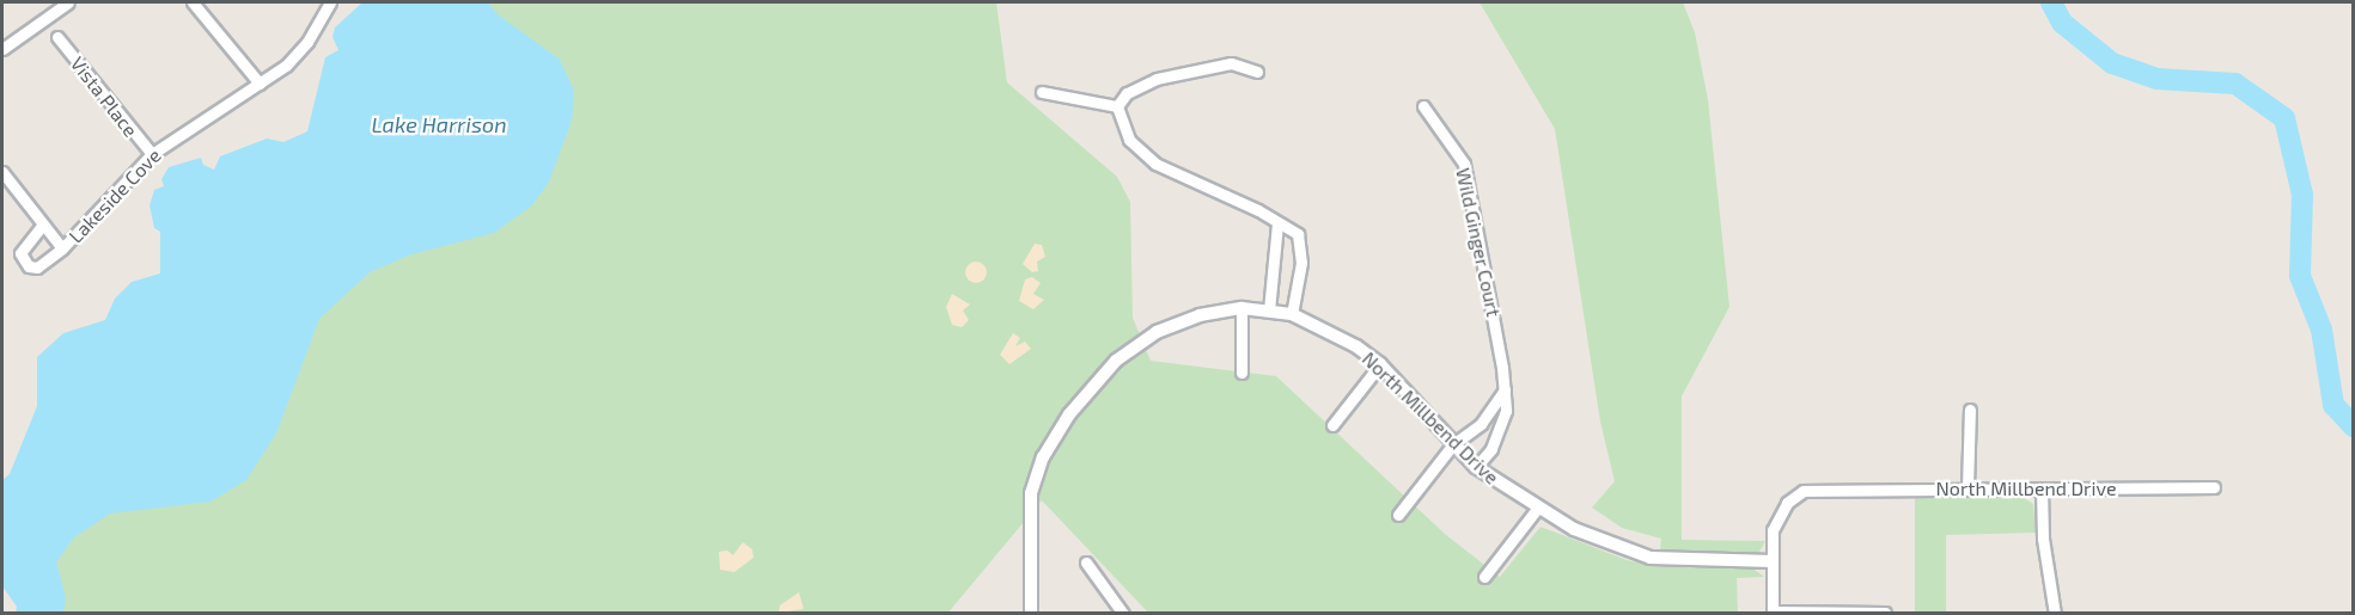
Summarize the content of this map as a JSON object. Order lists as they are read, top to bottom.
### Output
{
  "streets": {
    "street": [
      "Vista Place",
      "Lakeside Cove",
      "Wild Ginger Court",
      "North Millbend Drive"
    ]
  },
  "crossings": [
    ["Vista Place", "Lakeside Cove"],
    ["Wild Ginger Court", "North Millbend Drive"]
  ],
  "water": ["Lake Harrison"]
}
